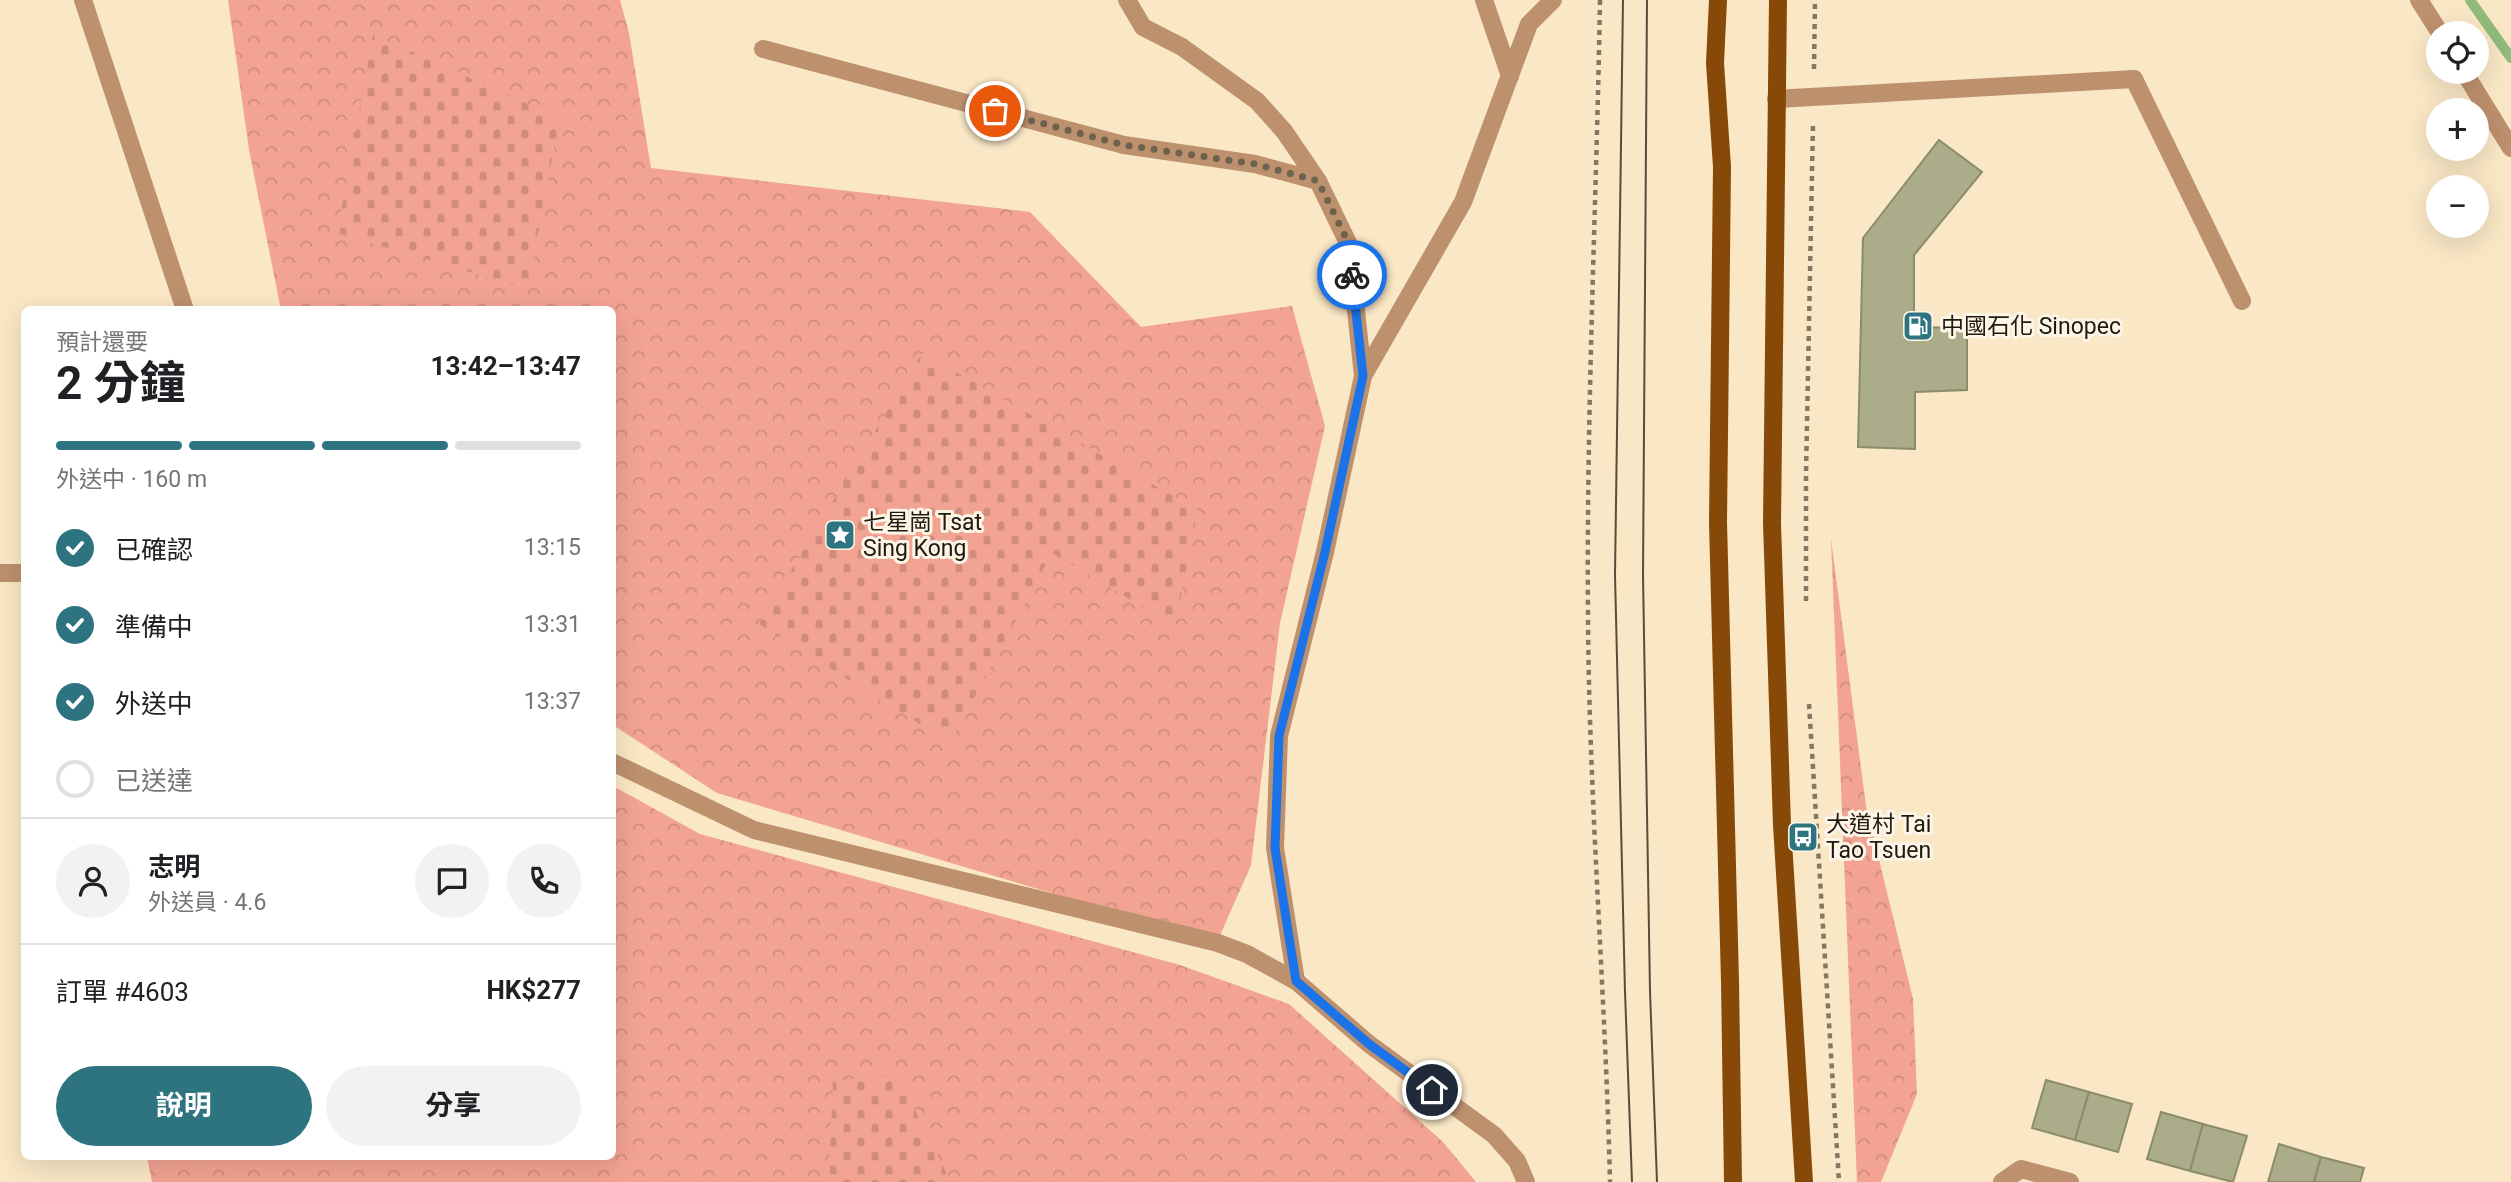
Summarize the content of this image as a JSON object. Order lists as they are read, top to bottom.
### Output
{
  "places": {
    "fuel station": ["中國石化 Sinopec"],
    "place": ["七星崗 Tsat Sing Kong"],
    "bus stop": ["大道村 Tai Tao Tsuen"]
  },
  "page": {
    "map_buttons": ["+", "−"],
    "heading": ["2 分鐘", "預計還要", "13:42–13:47"],
    "panel": [
      "志明",
      "外送員 · 4.6",
      "訂單 #4603",
      "HK$277"
    ],
    "bar": "外送中 · 160 m",
    "list": [
      ["已確認", "13:15"],
      ["準備中", "13:31"],
      ["外送中", "13:37"],
      "已送達"
    ],
    "buttons": ["說明", "分享"]
  }
}
